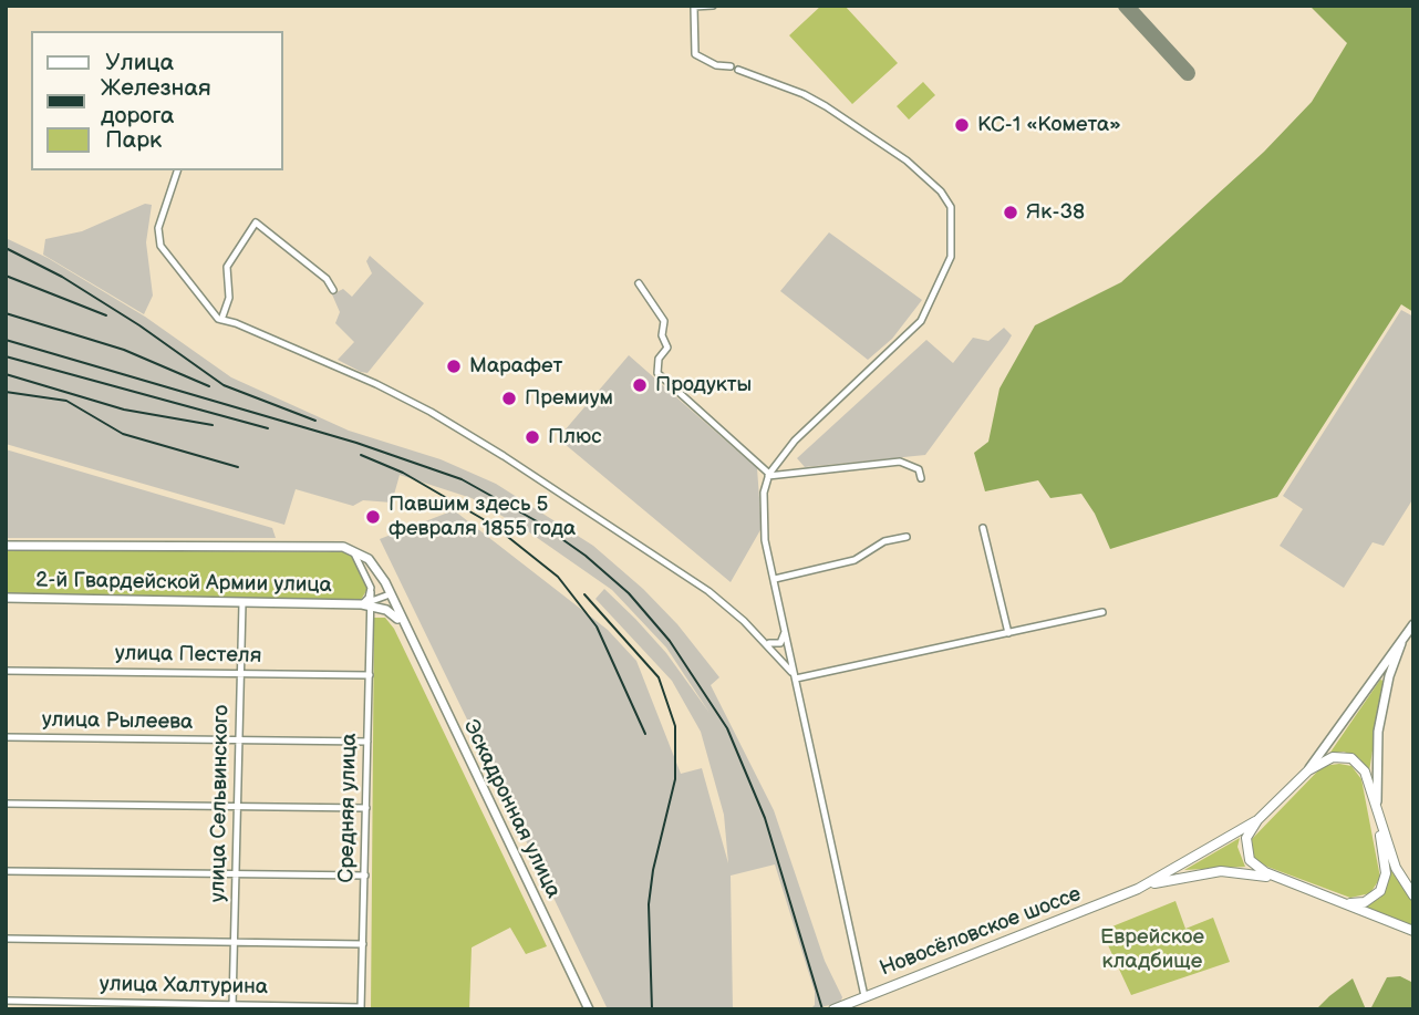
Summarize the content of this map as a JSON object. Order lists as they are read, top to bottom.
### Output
{
  "streets": {
    "main road": ["2-й Гвардейской Армии улица", "Эскадронная улица", "Новосёловское шоссе"],
    "street": [
      "улица Пестеля",
      "улица Рылеева",
      "улица Сельвинского",
      "Средняя улица",
      "улица Халтурина"
    ]
  },
  "crossings": [
    ["2-й Гвардейской Армии улица", "улица Сельвинского"],
    ["2-й Гвардейской Армии улица", "Средняя улица"],
    ["2-й Гвардейской Армии улица", "Эскадронная улица"],
    ["улица Пестеля", "улица Сельвинского"],
    ["улица Пестеля", "Средняя улица"],
    ["улица Рылеева", "улица Сельвинского"],
    ["улица Рылеева", "Средняя улица"],
    ["улица Сельвинского", "улица Халтурина"],
    ["Средняя улица", "улица Халтурина"]
  ],
  "parks": ["Еврейское кладбище"],
  "places": [
    "КС-1 «Комета»",
    "Як-38",
    "Марафет",
    "Продукты",
    "Премиум",
    "Плюс",
    "Павшим здесь 5 февраля 1855 года"
  ],
  "legend": ["Улица", "Железная дорога", "Парк"]
}
